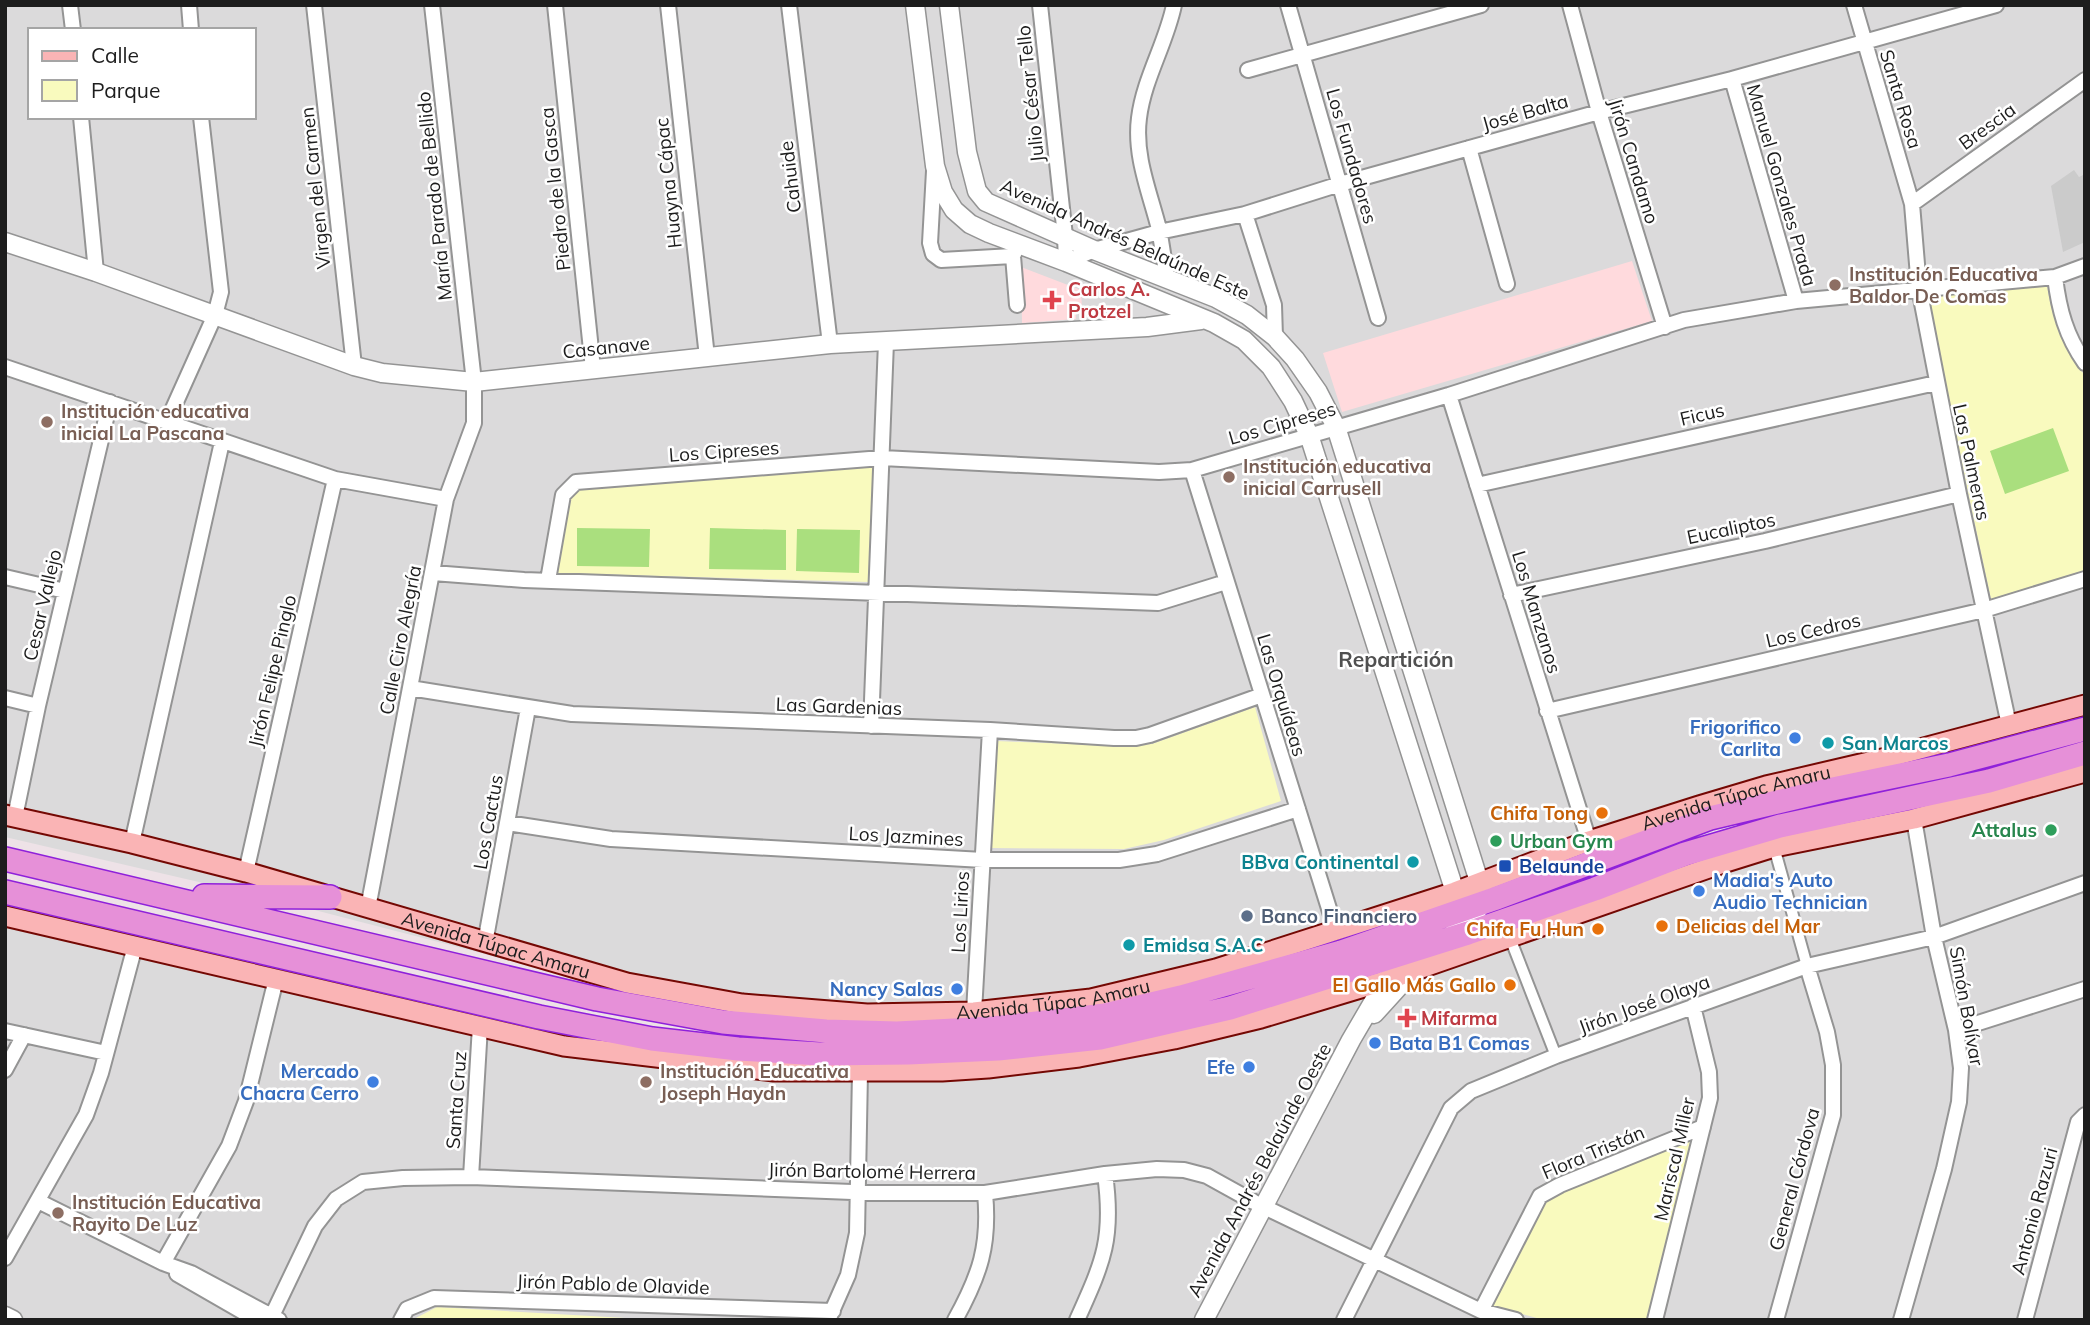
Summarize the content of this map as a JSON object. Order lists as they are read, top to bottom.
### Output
{
  "streets": {
    "highway": ["Avenida Túpac Amaru"],
    "street": [
      "Julio César Tello",
      "Santa Rosa",
      "José Balta",
      "Brescia",
      "Los Fundadores",
      "Jirón Candamo",
      "Cahuide",
      "Huayna Cápac",
      "Manuel Gonzales Prada",
      "Virgen del Carmen",
      "Piedro de la Gasca",
      "María Parado de Bellido",
      "Avenida Andrés Belaúnde Este",
      "Casanave",
      "Ficus",
      "Los Cipreses",
      "Las Palmeras",
      "Eucaliptos",
      "Cesar Vallejo",
      "Los Manzanos",
      "Los Cedros",
      "Calle Ciro Alegría",
      "Jirón Felipe Pinglo",
      "Las Orquídeas",
      "Las Gardenias",
      "Los Cactus",
      "Los Jazmines",
      "Los Lirios",
      "Jirón José Olaya",
      "Simón Bolívar",
      "Santa Cruz",
      "Flora Tristán",
      "Mariscal Miller",
      "Avenida Andrés Belaúnde Oeste",
      "Jirón Bartolomé Herrera",
      "General Córdova",
      "Antonio Razuri",
      "Jirón Pablo de Olavide"
    ]
  },
  "crossings": [
    ["Julio César Tello", "José Balta"],
    ["Julio César Tello", "Avenida Andrés Belaúnde Este"],
    ["Santa Rosa", "José Balta"],
    ["Santa Rosa", "Brescia"],
    ["Santa Rosa", "Las Palmeras"],
    ["José Balta", "Los Fundadores"],
    ["José Balta", "Jirón Candamo"],
    ["José Balta", "Manuel Gonzales Prada"],
    ["José Balta", "Avenida Andrés Belaúnde Este"],
    ["Brescia", "Las Palmeras"],
    ["Jirón Candamo", "Los Cipreses"],
    ["Cahuide", "Casanave"],
    ["Huayna Cápac", "Casanave"],
    ["Manuel Gonzales Prada", "Los Cipreses"],
    ["Virgen del Carmen", "Casanave"],
    ["Piedro de la Gasca", "Casanave"],
    ["María Parado de Bellido", "Casanave"],
    ["María Parado de Bellido", "Calle Ciro Alegría"],
    ["Avenida Andrés Belaúnde Este", "Casanave"],
    ["Avenida Andrés Belaúnde Este", "Los Cipreses"],
    ["Avenida Andrés Belaúnde Este", "Avenida Túpac Amaru"],
    ["Casanave", "Calle Ciro Alegría"],
    ["Ficus", "Las Palmeras"],
    ["Ficus", "Los Manzanos"],
    ["Los Cipreses", "Las Palmeras"],
    ["Los Cipreses", "Los Manzanos"],
    ["Los Cipreses", "Las Orquídeas"],
    ["Las Palmeras", "Eucaliptos"],
    ["Las Palmeras", "Los Cedros"],
    ["Las Palmeras", "Avenida Túpac Amaru"],
    ["Eucaliptos", "Los Manzanos"],
    ["Cesar Vallejo", "Avenida Túpac Amaru"],
    ["Los Manzanos", "Los Cedros"],
    ["Los Manzanos", "Avenida Túpac Amaru"],
    ["Calle Ciro Alegría", "Las Gardenias"],
    ["Calle Ciro Alegría", "Avenida Túpac Amaru"],
    ["Jirón Felipe Pinglo", "Avenida Túpac Amaru"],
    ["Las Orquídeas", "Las Gardenias"],
    ["Las Orquídeas", "Avenida Túpac Amaru"],
    ["Las Orquídeas", "Los Jazmines"],
    ["Las Gardenias", "Los Cactus"],
    ["Las Gardenias", "Los Lirios"],
    ["Avenida Túpac Amaru", "Los Cactus"],
    ["Avenida Túpac Amaru", "Los Lirios"],
    ["Avenida Túpac Amaru", "Simón Bolívar"],
    ["Avenida Túpac Amaru", "Santa Cruz"],
    ["Avenida Túpac Amaru", "Avenida Andrés Belaúnde Oeste"],
    ["Los Cactus", "Los Jazmines"],
    ["Los Jazmines", "Los Lirios"],
    ["Jirón José Olaya", "Simón Bolívar"],
    ["Jirón José Olaya", "Mariscal Miller"],
    ["Jirón José Olaya", "Jirón Bartolomé Herrera"],
    ["Jirón José Olaya", "General Córdova"],
    ["Santa Cruz", "Jirón Bartolomé Herrera"],
    ["Flora Tristán", "Mariscal Miller"],
    ["Flora Tristán", "Jirón Bartolomé Herrera"],
    ["Avenida Andrés Belaúnde Oeste", "Jirón Bartolomé Herrera"]
  ],
  "districts": ["Repartición"],
  "places": {
    "other": [
      "Institución Educativa Baldor De Comas",
      "Institución educativa inicial La Pascana",
      "Institución educativa inicial Carrusell",
      "Frigorifico Carlita",
      "San Marcos",
      "Chifa Tong",
      "Attalus",
      "Urban Gym",
      "BBva Continental",
      "Madia's Auto Audio Technician",
      "Banco Financiero",
      "Delicias del Mar",
      "Chifa Fu Hun",
      "Emidsa S.A.C",
      "El Gallo Más Gallo",
      "Nancy Salas",
      "Bata B1 Comas",
      "Efe",
      "Mercado Chacra Cerro",
      "Institución Educativa Joseph Haydn",
      "Institución Educativa Rayito De Luz"
    ],
    "health": ["Carlos A. Protzel", "Mifarma"],
    "transit": ["Belaunde"]
  },
  "legend": ["Calle", "Parque"]
}
